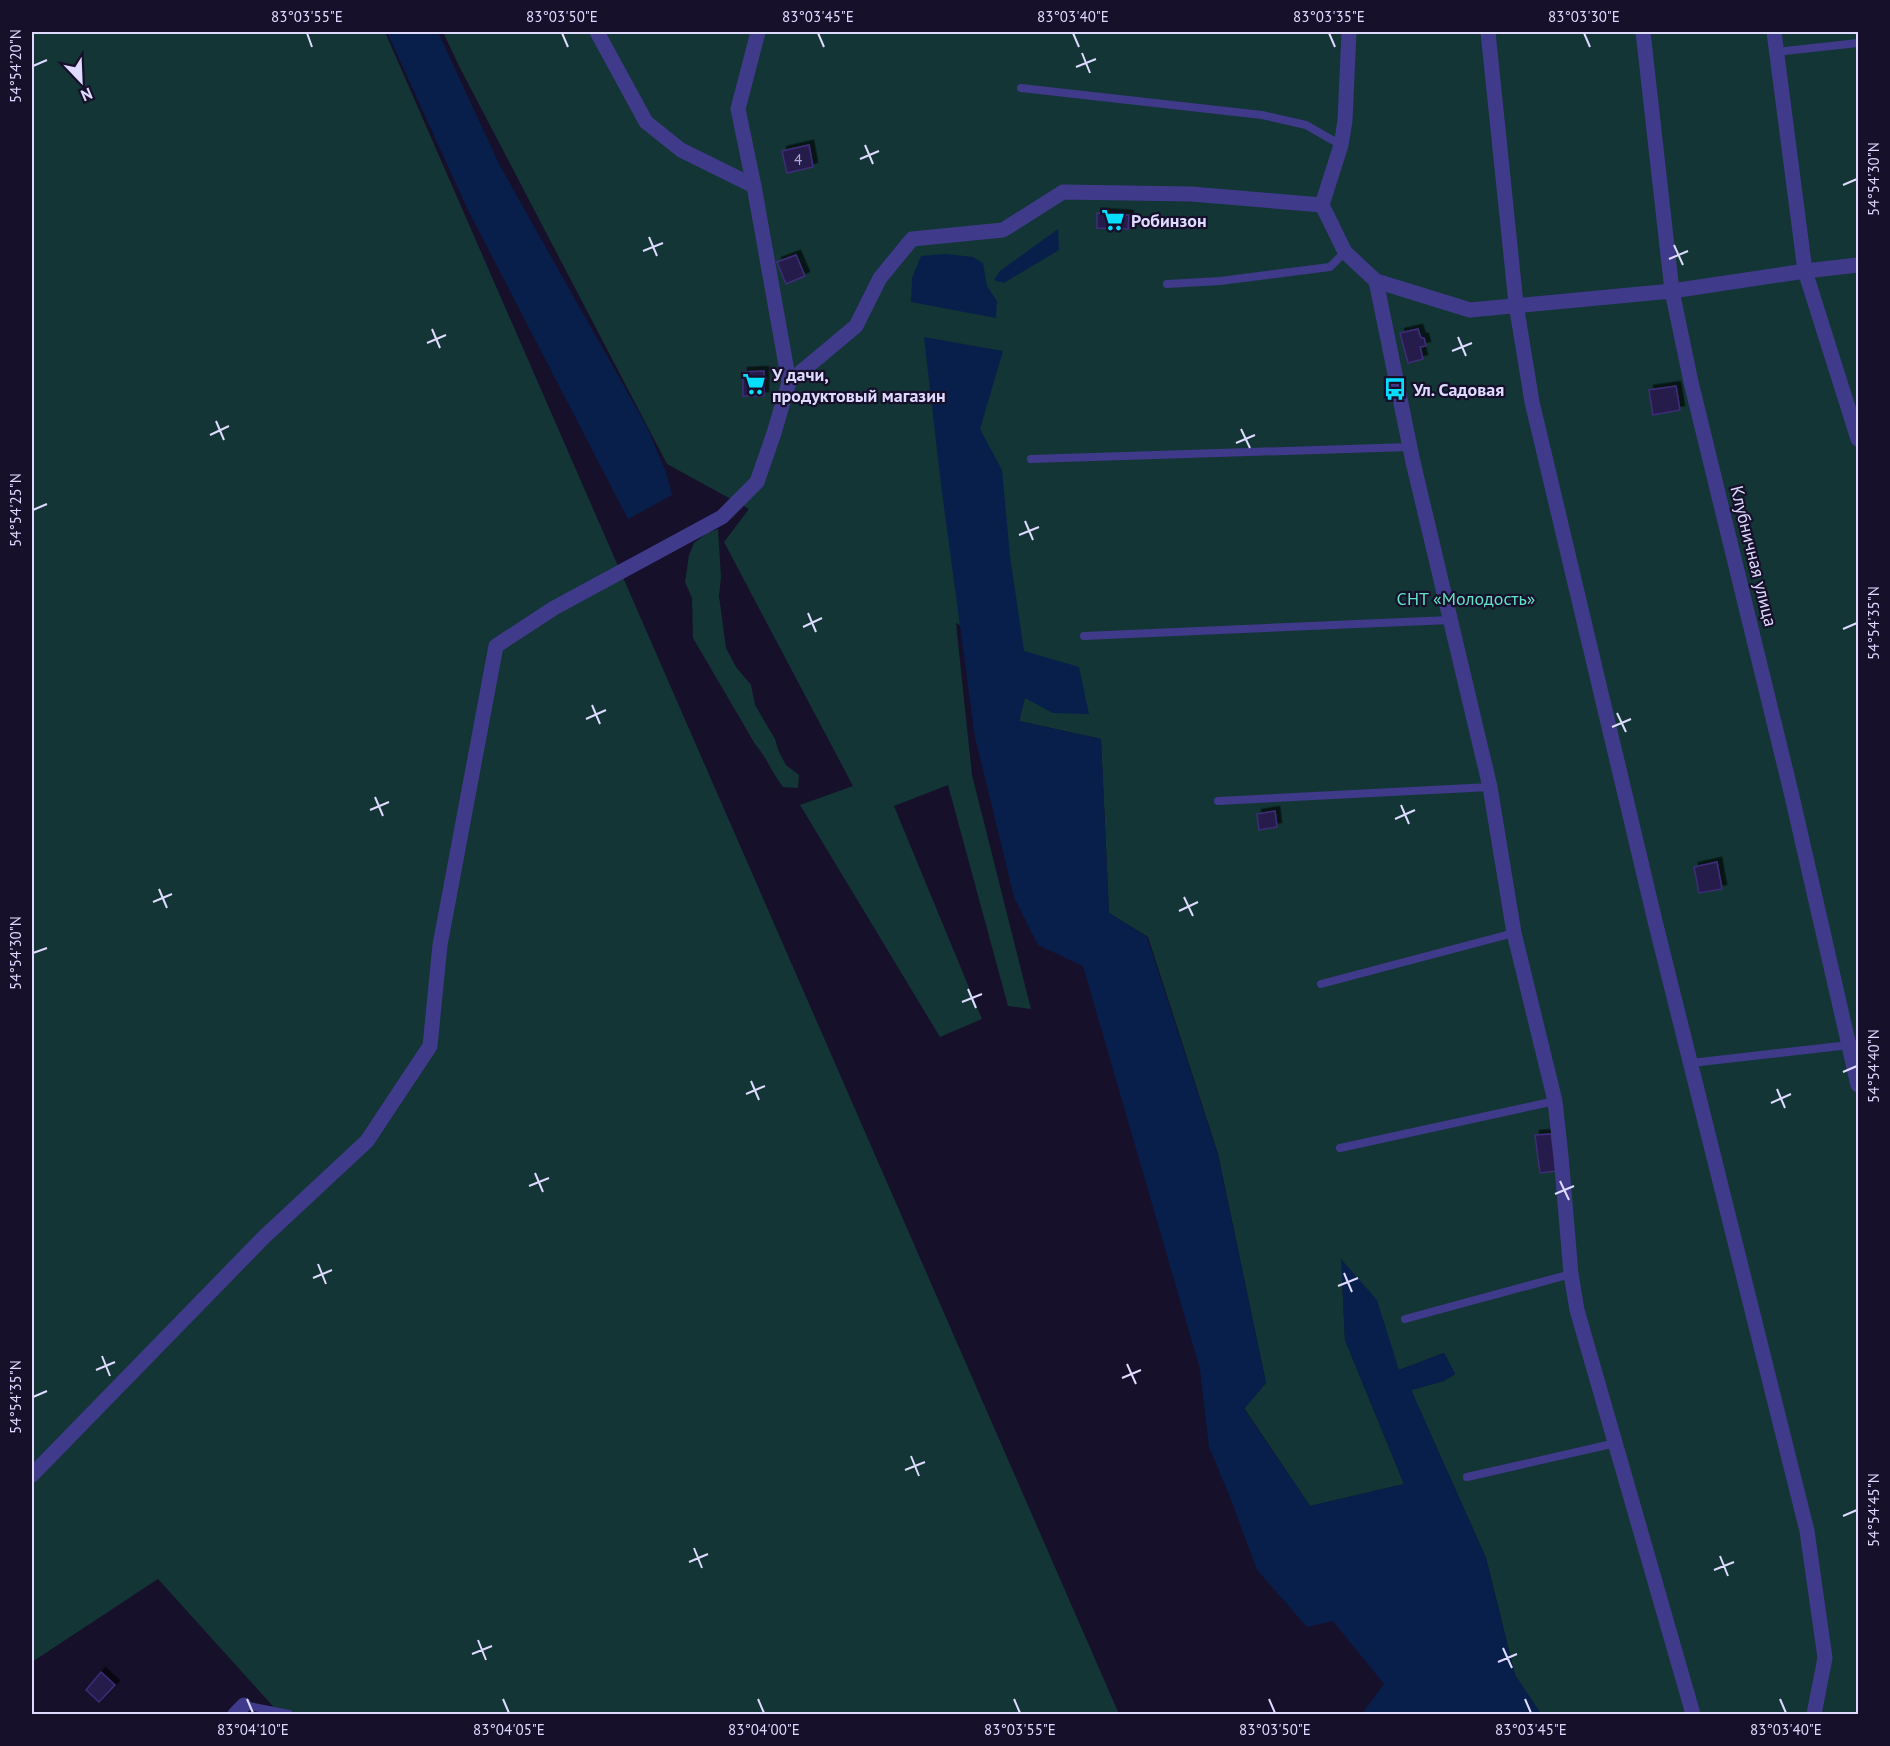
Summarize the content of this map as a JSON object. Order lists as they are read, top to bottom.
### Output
{
  "streets": {
    "street": ["Клубничная улица"]
  },
  "parks": ["СНТ «Молодость»"],
  "places": {
    "supermarket": ["Робинзон", "У дачи, продуктовый магазин"],
    "bus stop": ["Ул. Садовая"]
  },
  "house_numbers": ["4"],
  "north": "bottom right",
  "coordinates": [
    "83°03'55\"E",
    "83°03'50\"E",
    "83°03'45\"E",
    "83°03'40\"E",
    "83°03'35\"E",
    "83°03'30\"E",
    "54°54'20\"N",
    "54°54'30\"N",
    "54°54'25\"N",
    "54°54'35\"N",
    "54°54'40\"N",
    "54°54'45\"N",
    "83°04'10\"E",
    "83°04'05\"E",
    "83°04'00\"E"
  ]
}
